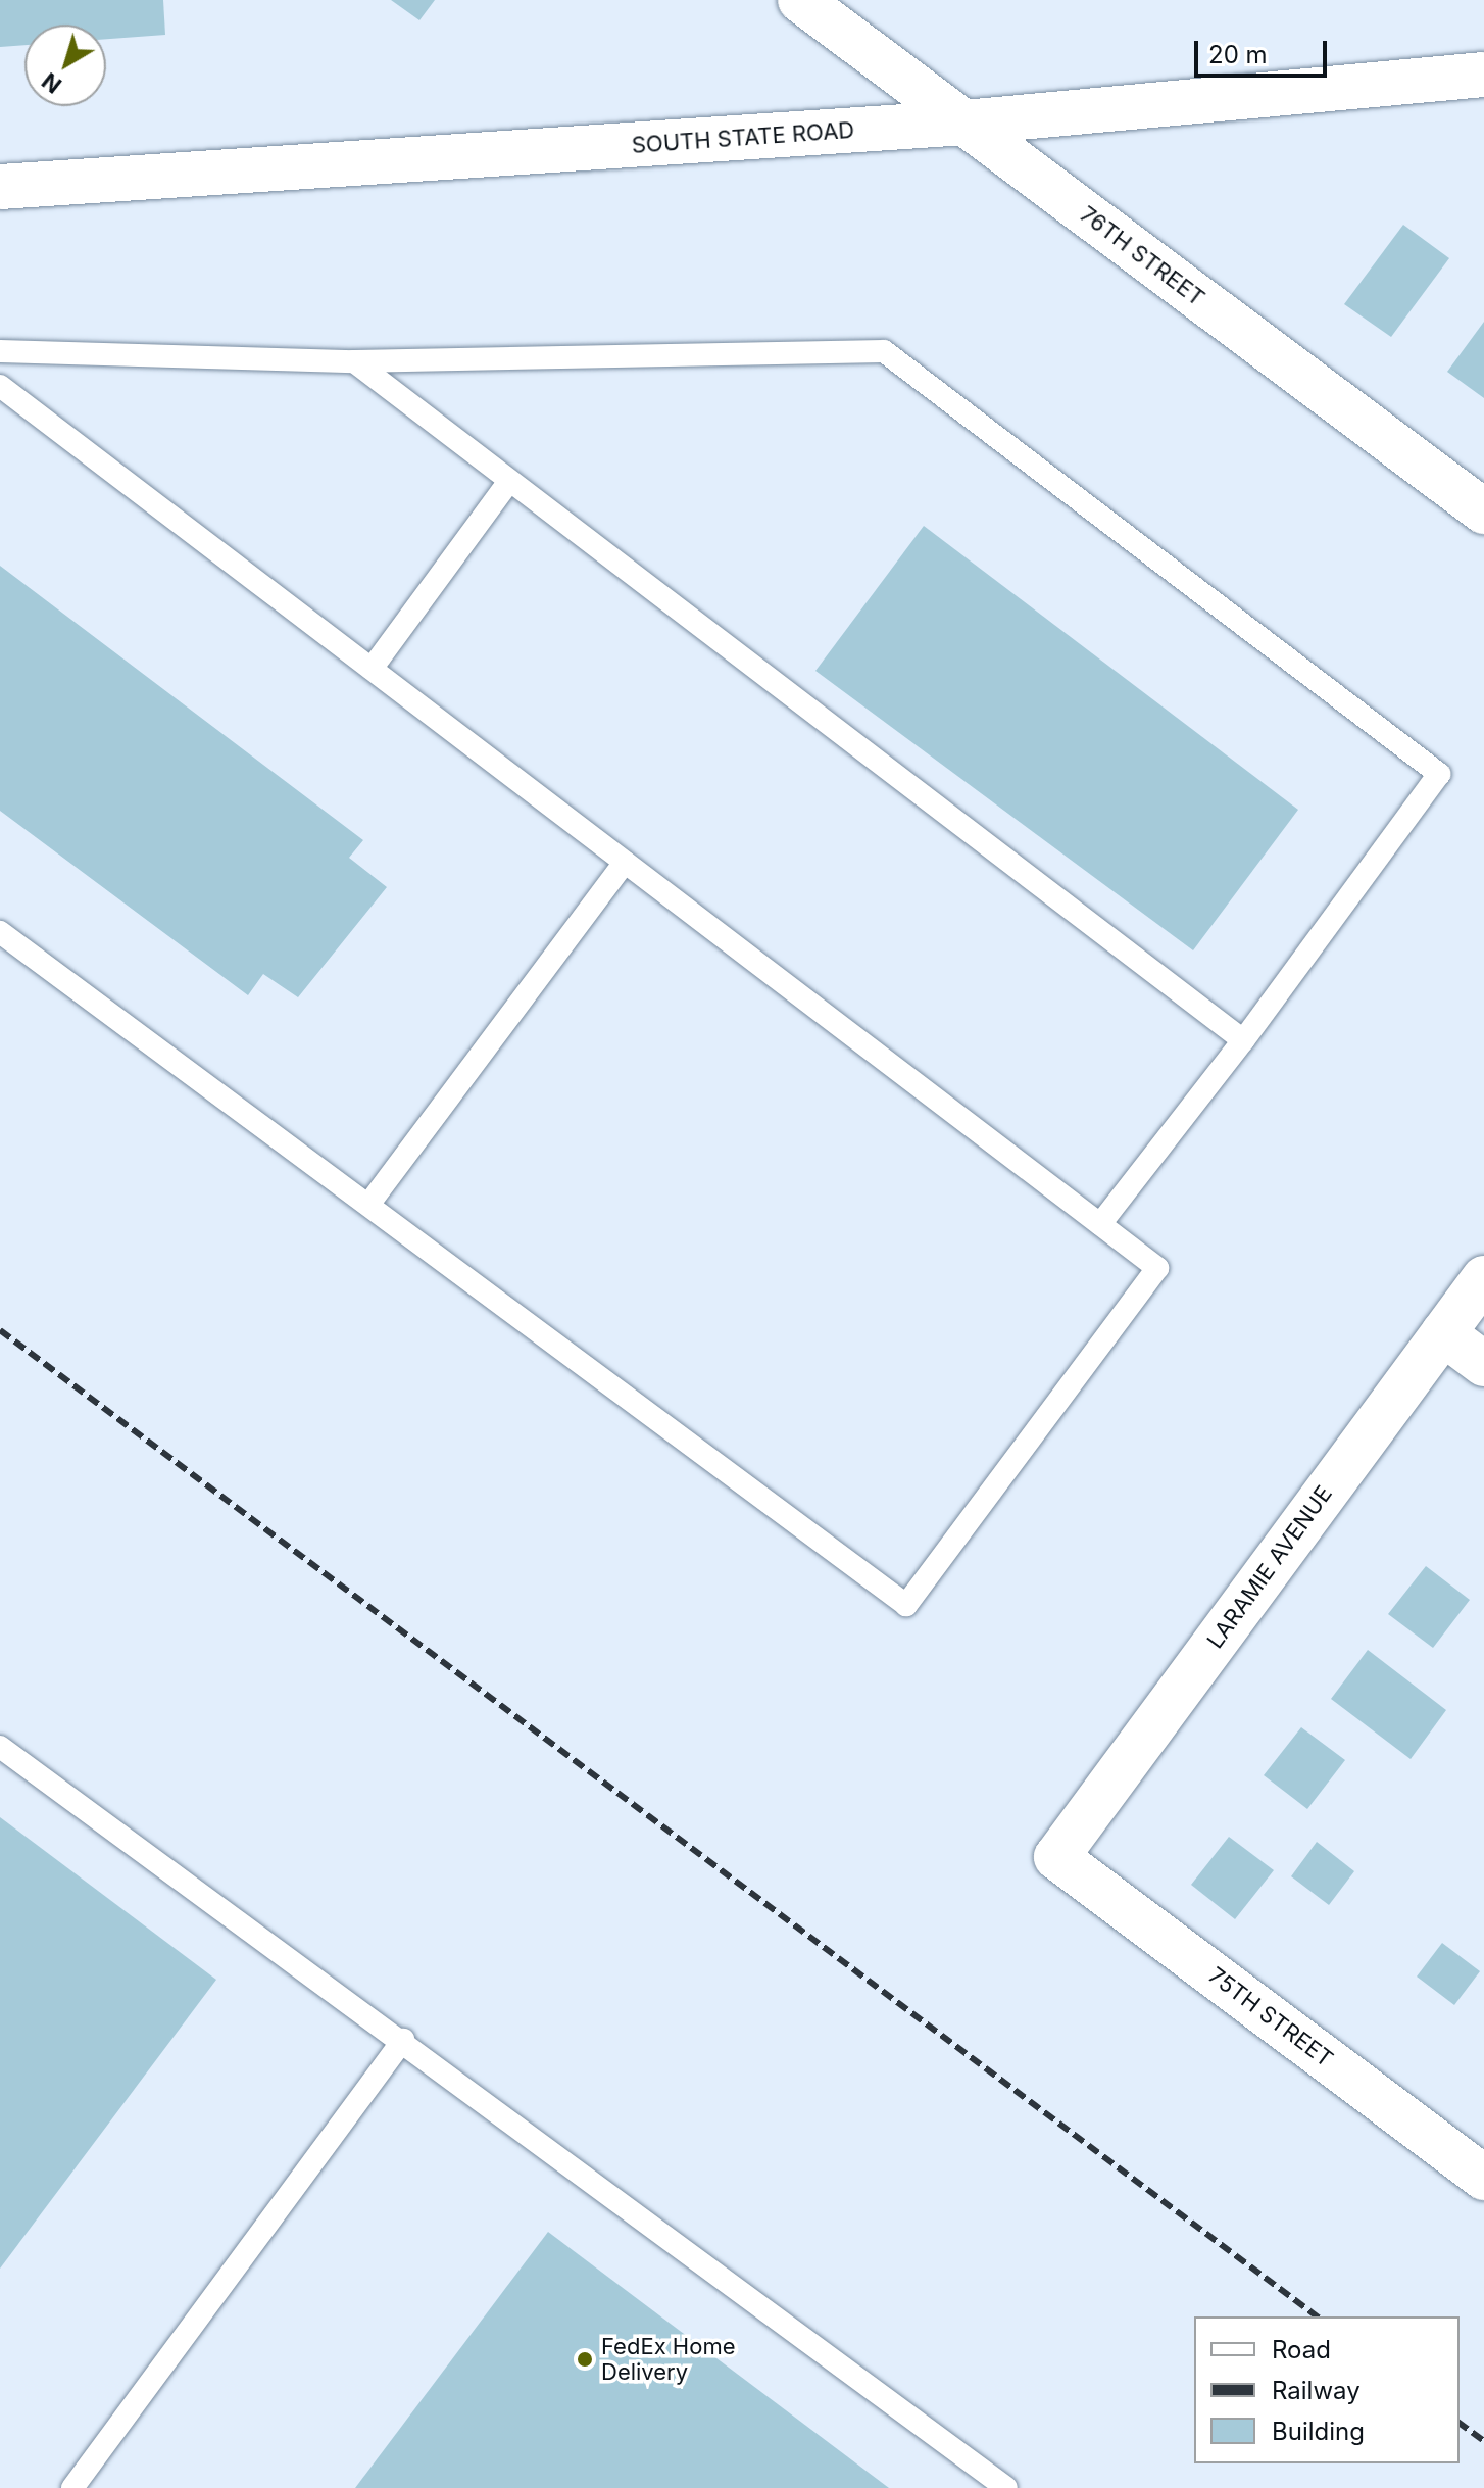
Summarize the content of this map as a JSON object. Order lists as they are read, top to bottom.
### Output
{
  "streets": {
    "street": [
      "SOUTH STATE ROAD",
      "76TH STREET",
      "LARAMIE AVENUE",
      "75TH STREET"
    ]
  },
  "crossings": [
    ["SOUTH STATE ROAD", "76TH STREET"],
    ["LARAMIE AVENUE", "75TH STREET"]
  ],
  "places": ["FedEx Home Delivery"],
  "legend": ["Road", "Railway", "Building"],
  "scale_bar": "20 m",
  "north": "bottom left"
}
